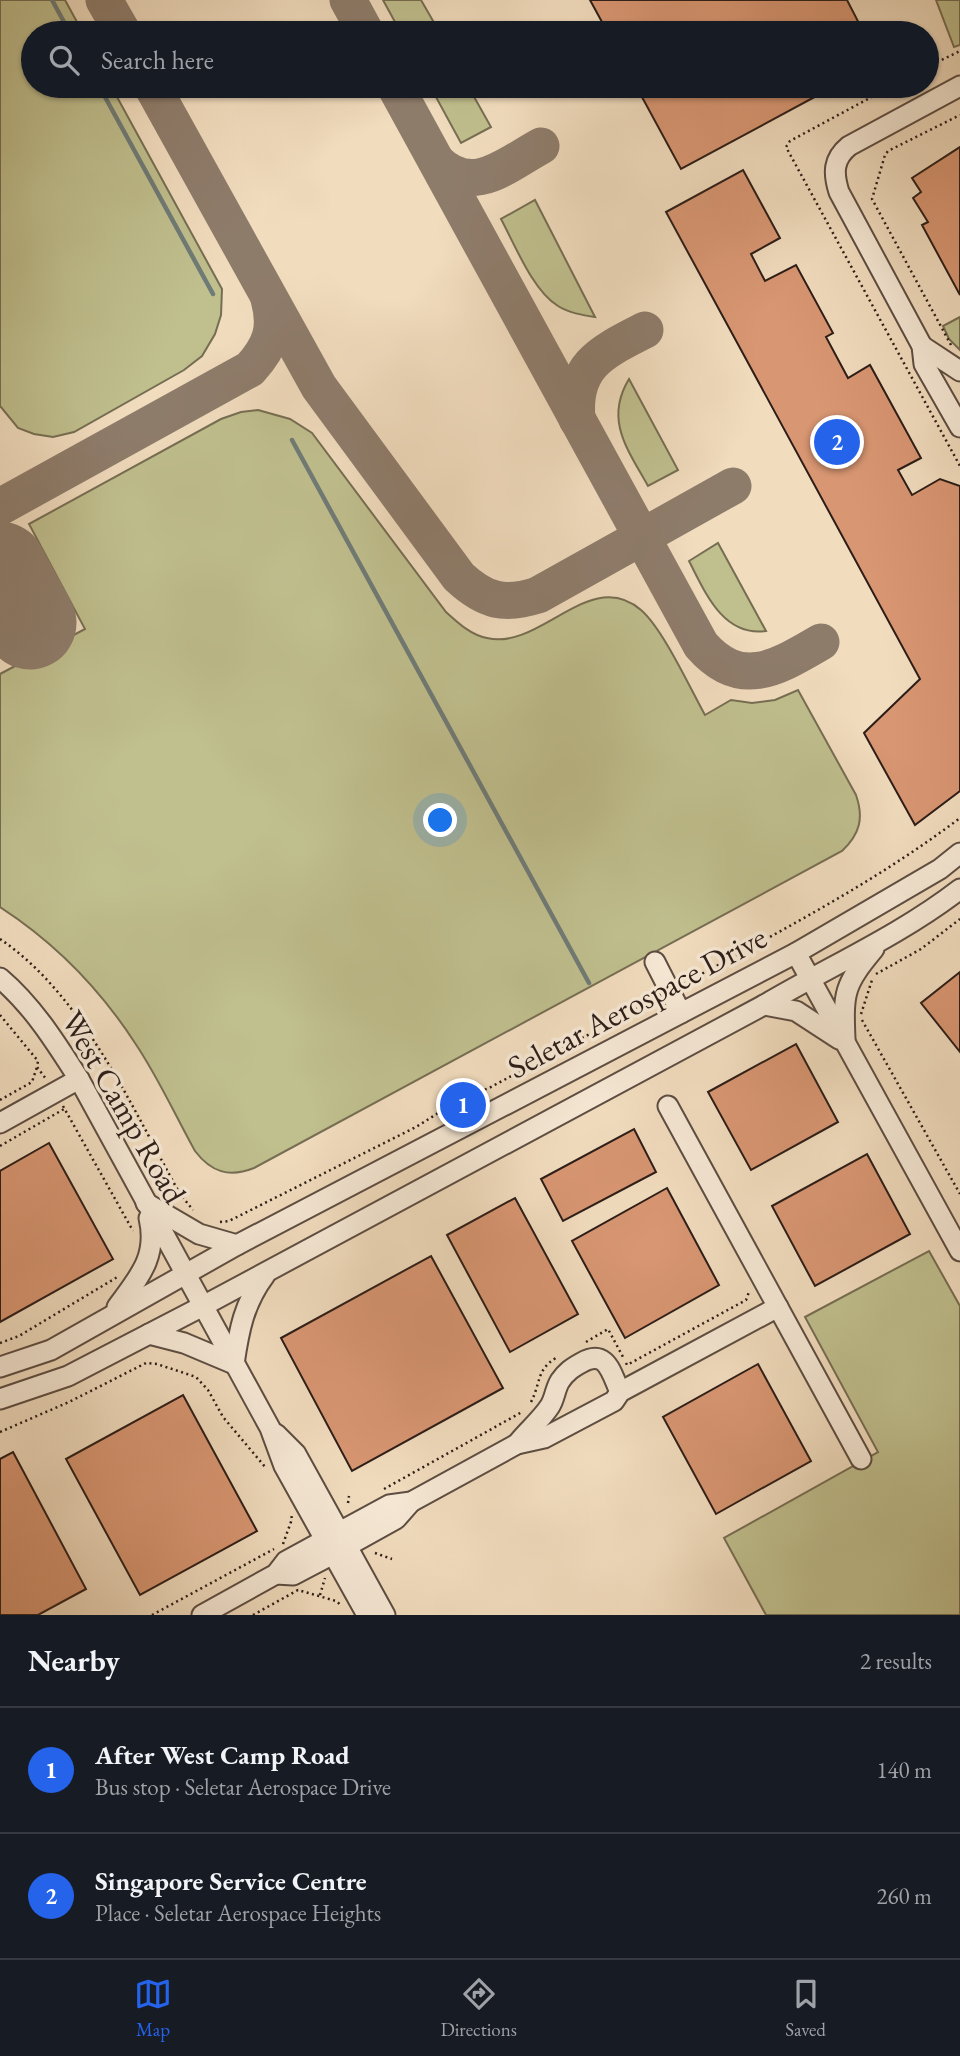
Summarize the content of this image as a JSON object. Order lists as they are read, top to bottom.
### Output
{
  "streets": {
    "street": ["Seletar Aerospace Drive", "West Camp Road"]
  },
  "crossings": [
    ["Seletar Aerospace Drive", "West Camp Road"]
  ],
  "page": {
    "search": "Search here",
    "pins": ["2", "1"],
    "heading": ["Nearby", "2 results"],
    "list": [
      {
        "mark": "1",
        "name": "After West Camp Road",
        "note": "Bus stop · Seletar Aerospace Drive",
        "value": "140 m"
      },
      {
        "mark": "2",
        "name": "Singapore Service Centre",
        "note": "Place · Seletar Aerospace Heights",
        "value": "260 m"
      }
    ],
    "nav": ["Map", "Directions", "Saved"]
  }
}
